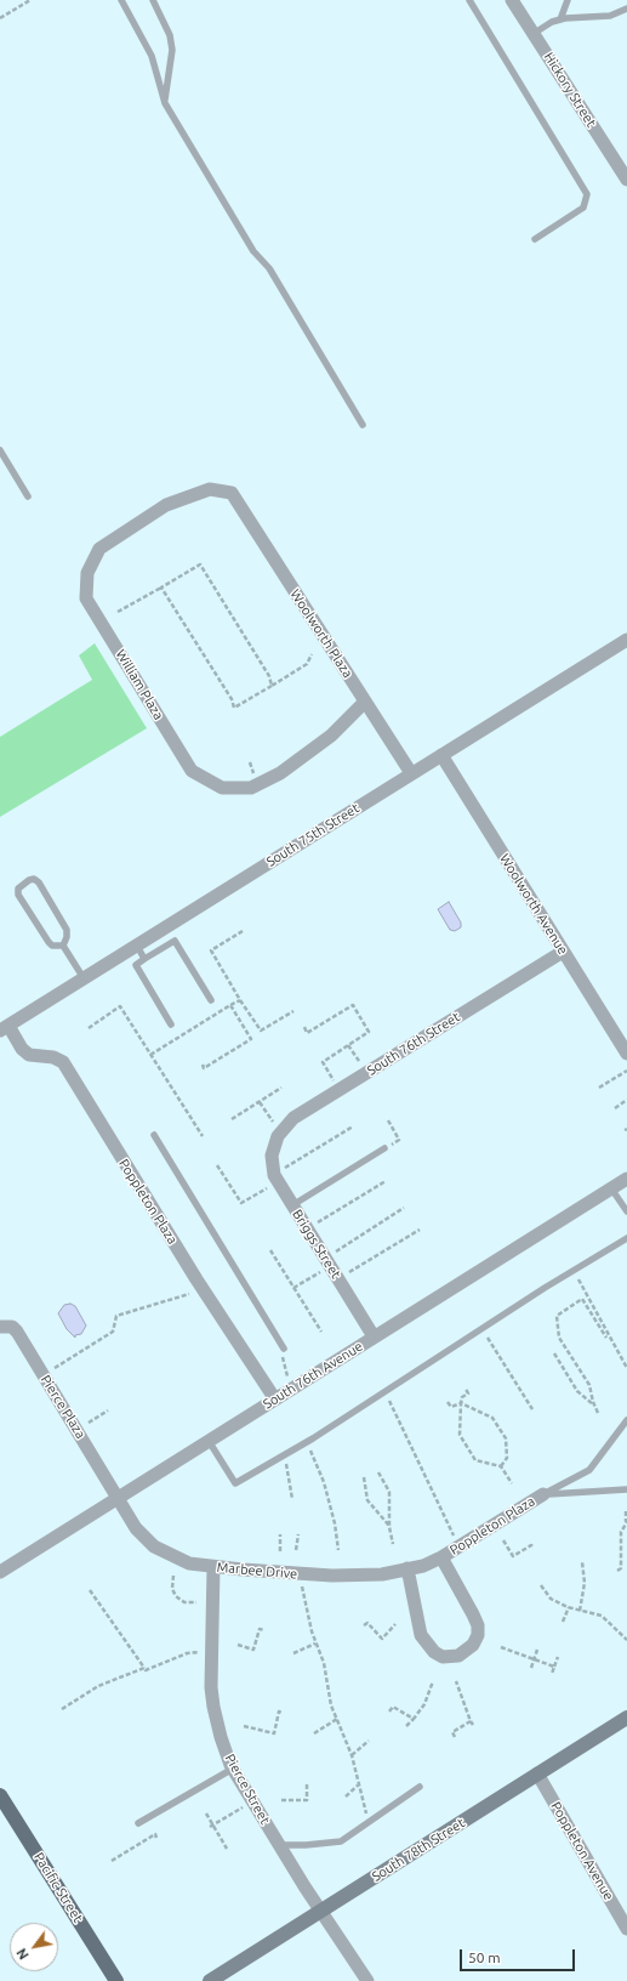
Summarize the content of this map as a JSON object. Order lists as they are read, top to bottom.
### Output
{
  "streets": {
    "main road": ["South 78th Street", "Pacific Street"],
    "street": [
      "Hickory Street",
      "Woolworth Plaza",
      "William Plaza",
      "South 75th Street",
      "Woolworth Avenue",
      "South 76th Street",
      "Poppleton Plaza",
      "Briggs Street",
      "South 76th Avenue",
      "Pierce Plaza",
      "Marbee Drive",
      "Pierce Street",
      "Poppleton Avenue"
    ]
  },
  "crossings": [
    ["Woolworth Plaza", "William Plaza"],
    ["Woolworth Plaza", "South 75th Street"],
    ["South 75th Street", "Woolworth Avenue"],
    ["South 75th Street", "Poppleton Plaza"],
    ["Woolworth Avenue", "South 76th Street"],
    ["South 76th Street", "Briggs Street"],
    ["Poppleton Plaza", "South 76th Avenue"],
    ["Poppleton Plaza", "Marbee Drive"],
    ["Briggs Street", "South 76th Avenue"],
    ["South 76th Avenue", "Pierce Plaza"],
    ["South 76th Avenue", "Marbee Drive"],
    ["Pierce Plaza", "Marbee Drive"],
    ["Marbee Drive", "Pierce Street"],
    ["Pierce Street", "South 78th Street"],
    ["South 78th Street", "Poppleton Avenue"]
  ],
  "scale_bar": "50 m",
  "north": "bottom left"
}
